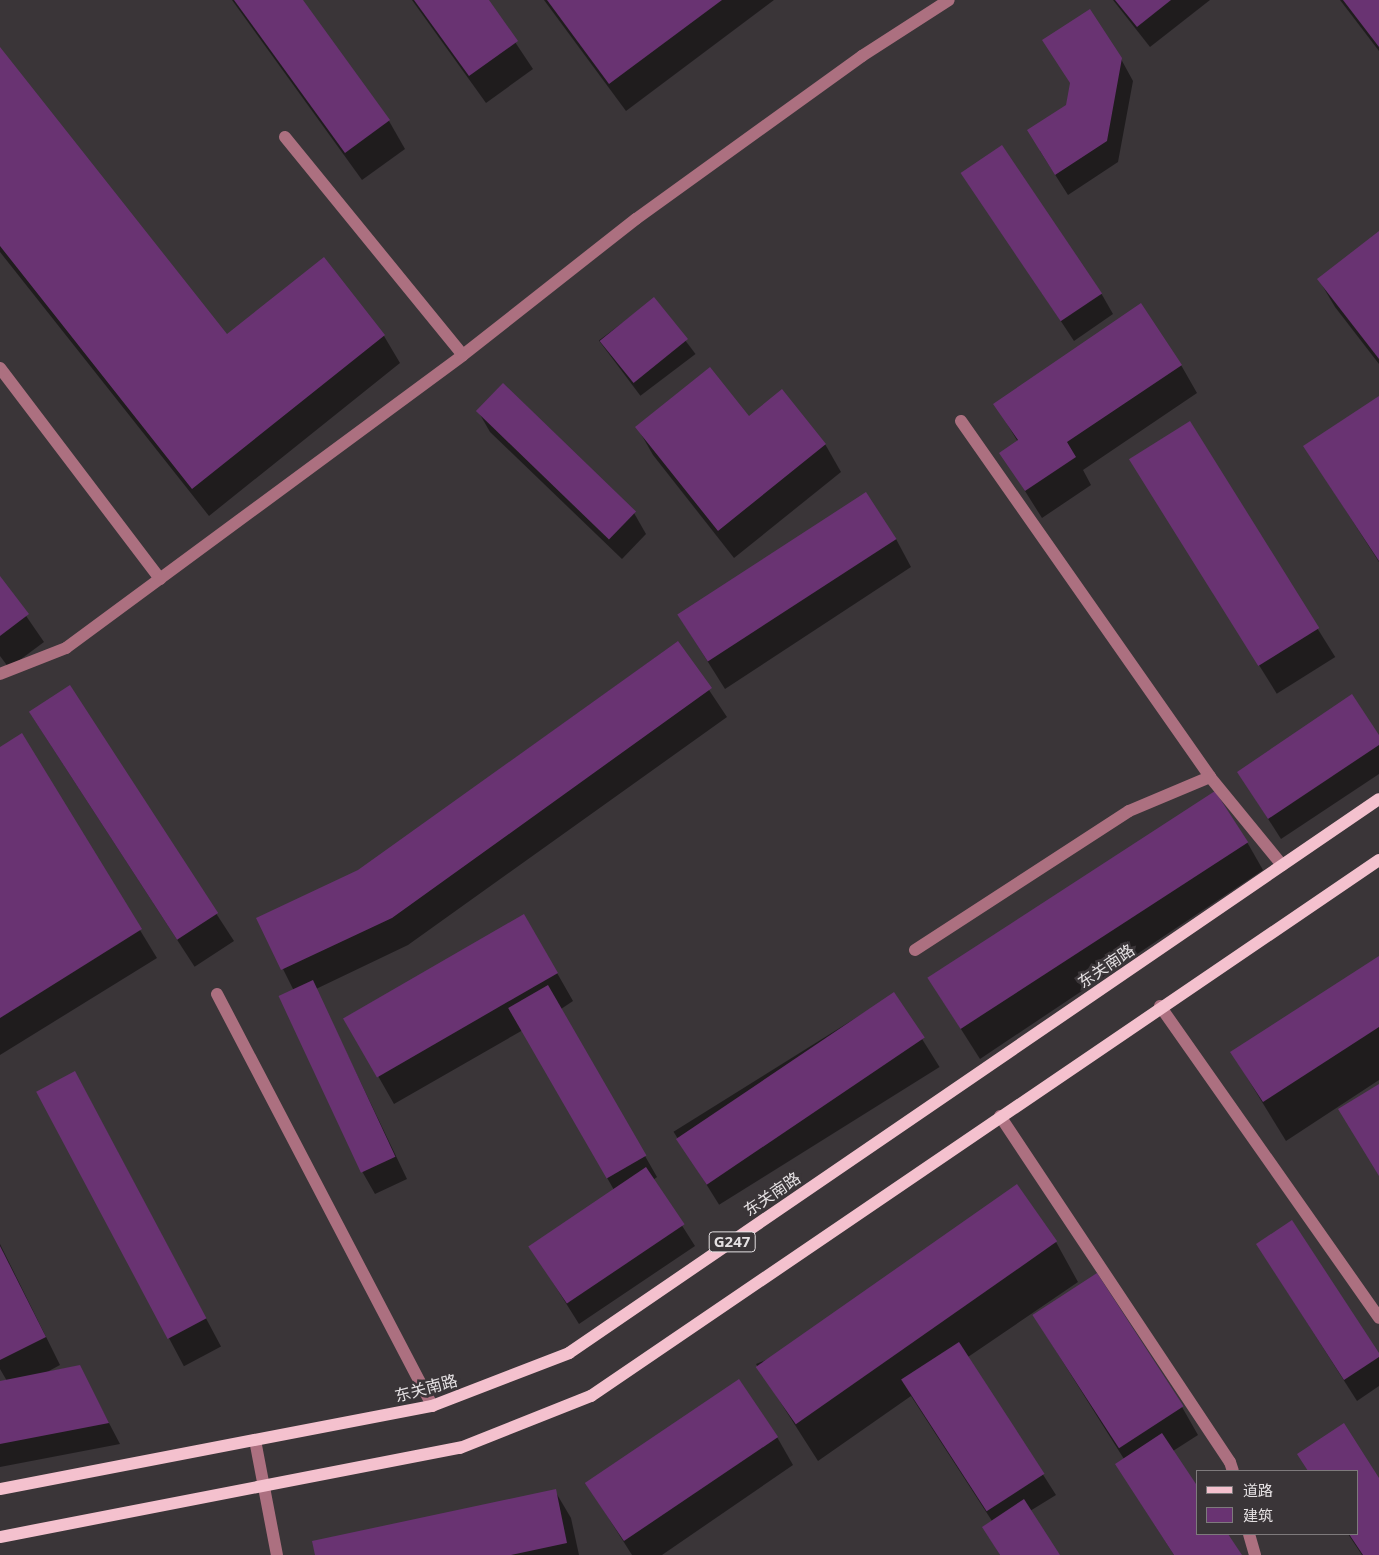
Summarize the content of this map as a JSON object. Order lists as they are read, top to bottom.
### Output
{
  "streets": {
    "main road": ["东关南路", "G247"]
  },
  "legend": ["道路", "建筑"]
}
